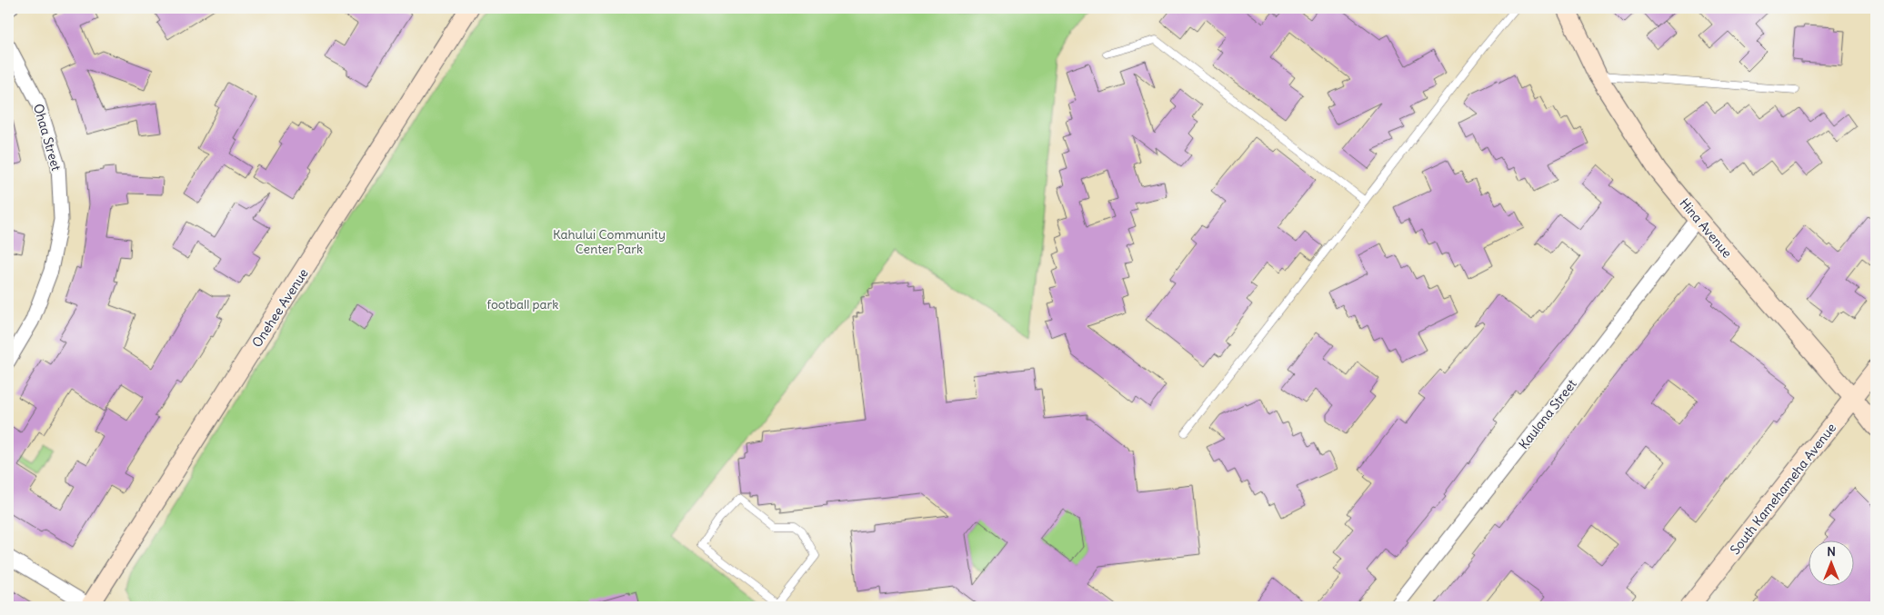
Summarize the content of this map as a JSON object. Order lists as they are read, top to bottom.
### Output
{
  "streets": {
    "street": [
      "Ohaa Street",
      "Hina Avenue",
      "Onehee Avenue",
      "Kaulana Street",
      "South Kamehameha Avenue"
    ]
  },
  "crossings": [
    ["Hina Avenue", "Kaulana Street"],
    ["Hina Avenue", "South Kamehameha Avenue"]
  ],
  "parks": ["Kahului Community Center Park", "football park"],
  "north": "top"
}
